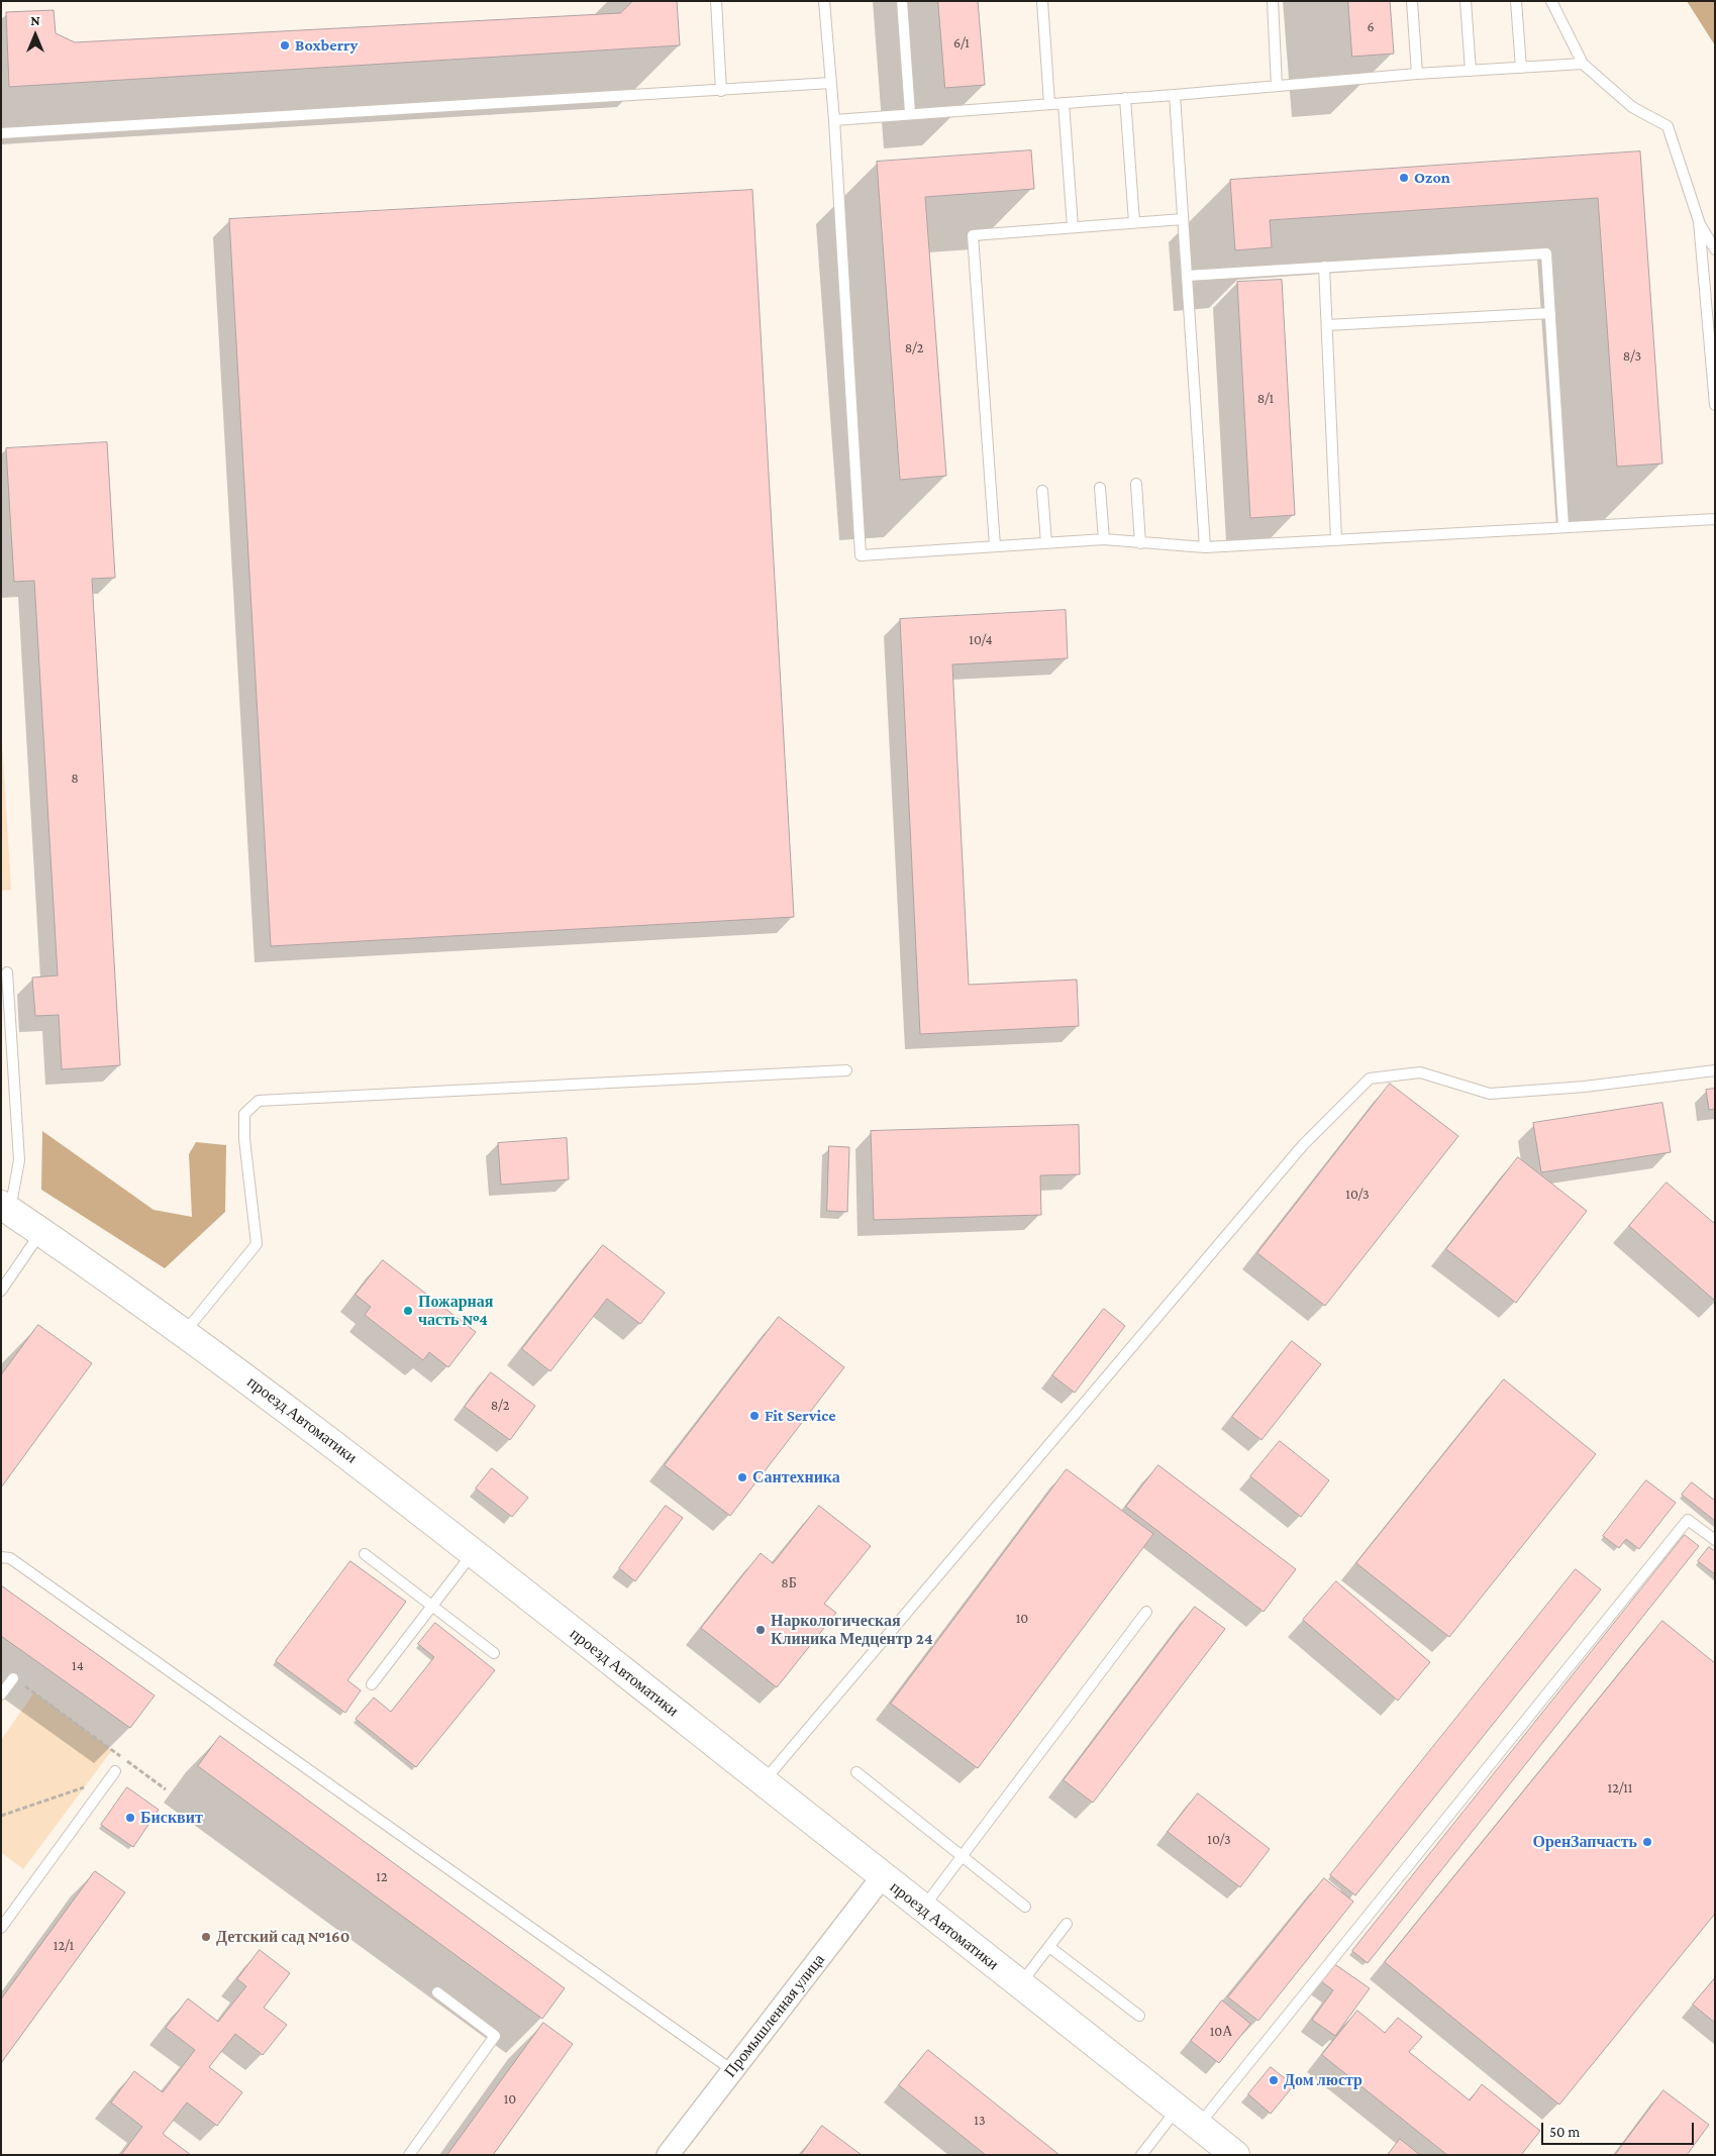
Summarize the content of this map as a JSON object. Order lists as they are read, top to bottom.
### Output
{
  "streets": {
    "main road": ["проезд Автоматики"],
    "street": ["Промышленная улица"]
  },
  "crossings": [
    ["проезд Автоматики", "Промышленная улица"]
  ],
  "places": [
    "Boxberry",
    "Ozon",
    "Пожарная часть №4",
    "Fit Service",
    "Сантехника",
    "Наркологическая Клиника Медцентр 24",
    "Бисквит",
    "ОренЗапчасть",
    "Детский сад №160",
    "Дом люстр"
  ],
  "house_numbers": [
    "6",
    "6/1",
    "8/2",
    "8/3",
    "8/1",
    "10/4",
    "8",
    "10/3",
    "8/2",
    "8Б",
    "10",
    "14",
    "12/11",
    "10/3",
    "12",
    "12/1",
    "10А",
    "10",
    "13"
  ],
  "scale_bar": "50 m",
  "north": "top"
}
